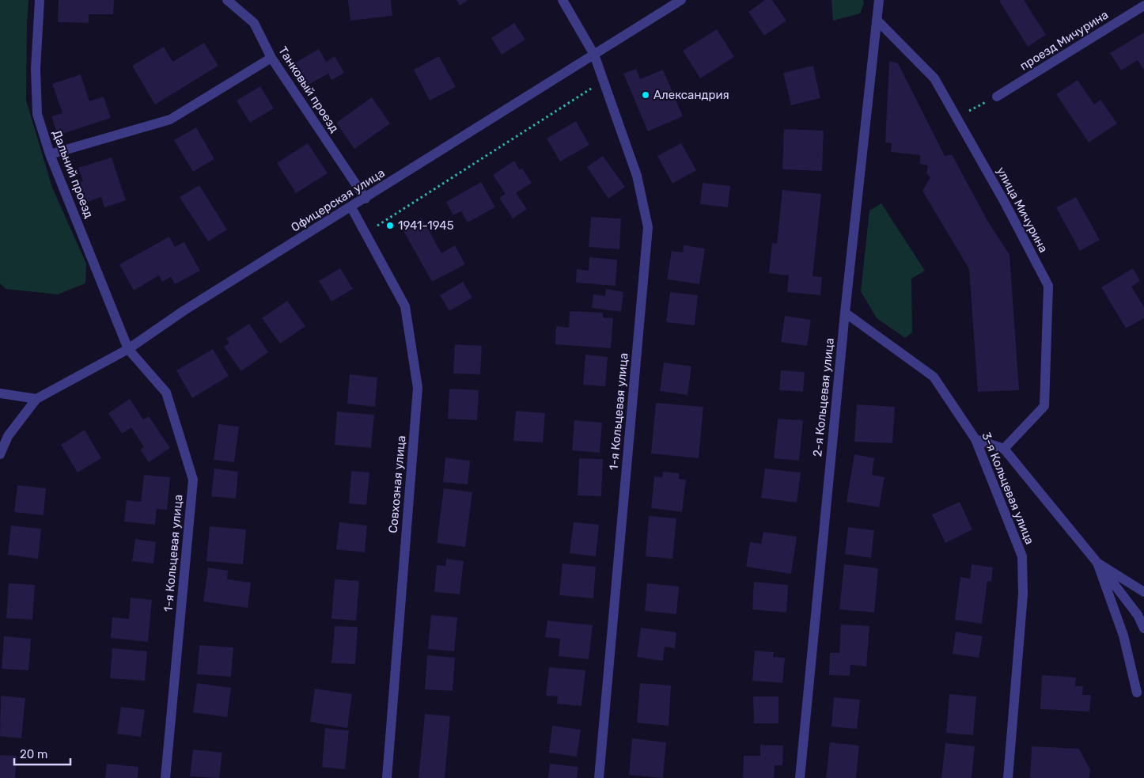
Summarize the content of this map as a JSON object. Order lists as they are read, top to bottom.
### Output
{
  "streets": {
    "street": [
      "проезд Мичурина",
      "Танковый проезд",
      "Дальний проезд",
      "Офицерская улица",
      "улица Мичурина",
      "2-я Кольцевая улица",
      "1-я Кольцевая улица",
      "Совхозная улица",
      "3-я Кольцевая улица"
    ]
  },
  "crossings": [
    ["Танковый проезд", "Офицерская улица"],
    ["Дальний проезд", "Офицерская улица"],
    ["Дальний проезд", "1-я Кольцевая улица"],
    ["Офицерская улица", "1-я Кольцевая улица"],
    ["Офицерская улица", "Совхозная улица"],
    ["улица Мичурина", "2-я Кольцевая улица"],
    ["2-я Кольцевая улица", "3-я Кольцевая улица"]
  ],
  "places": ["Александрия", "1941-1945"],
  "scale_bar": "20 m"
}
